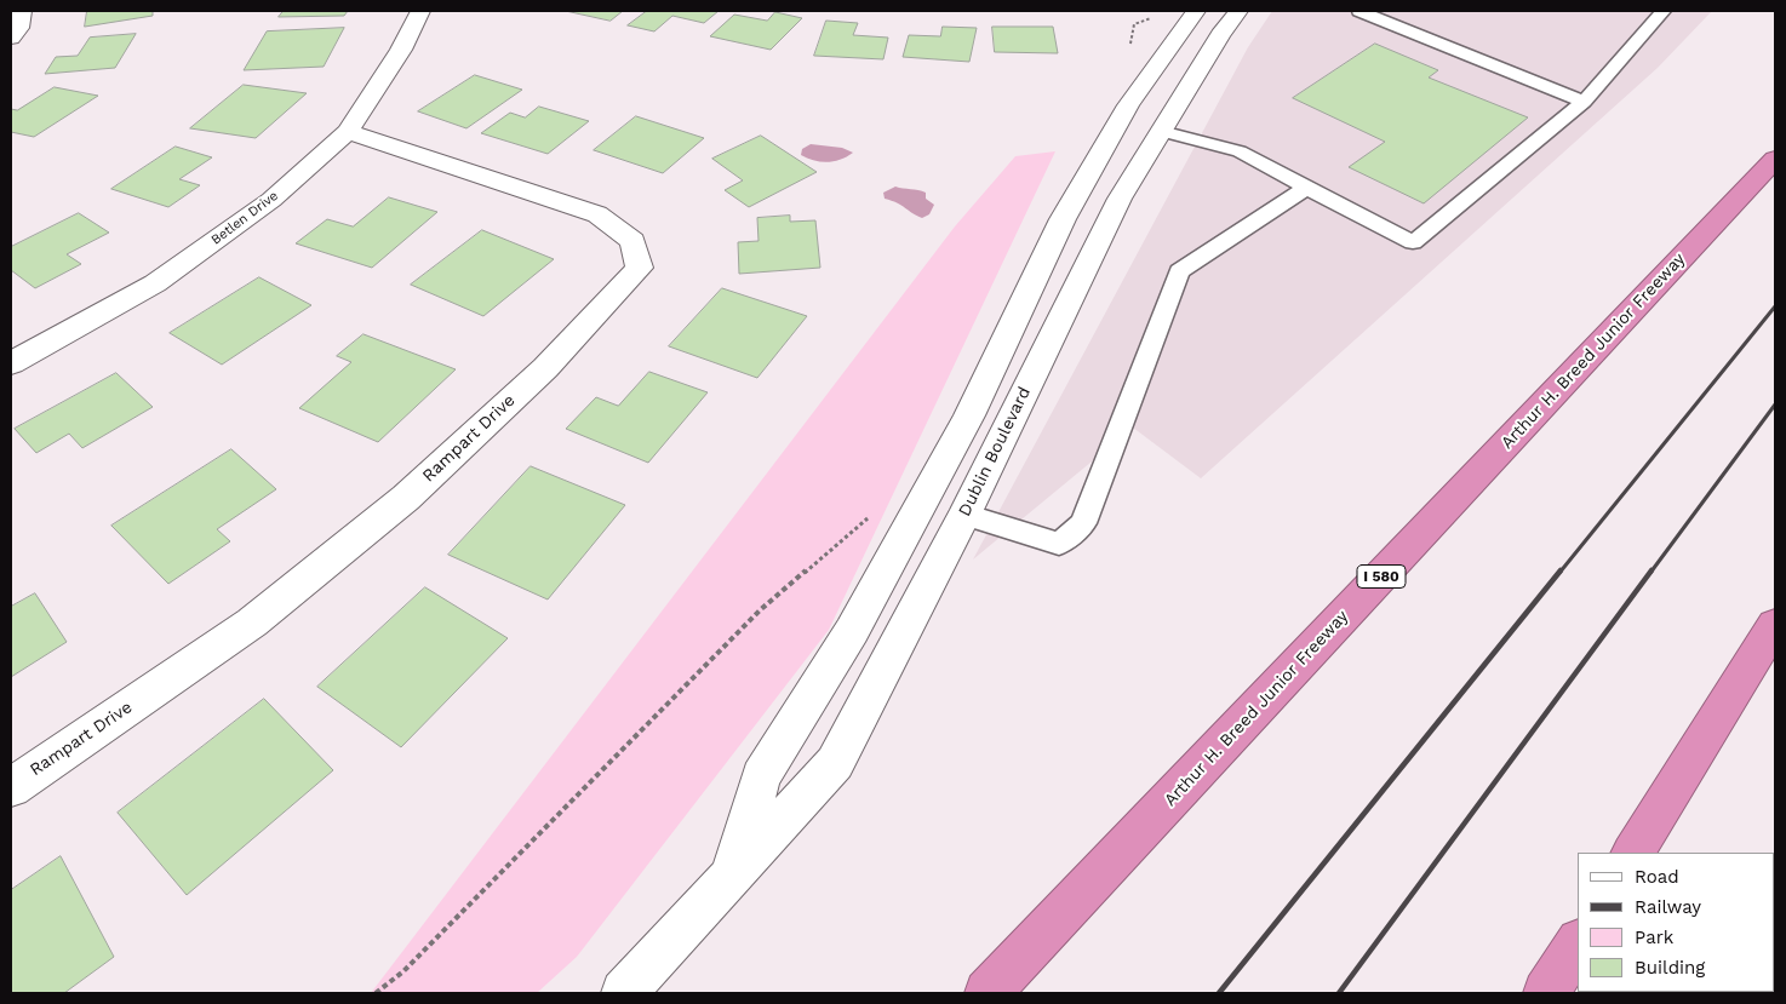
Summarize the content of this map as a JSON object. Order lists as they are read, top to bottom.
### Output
{
  "streets": {
    "highway": ["Arthur H. Breed Junior Freeway", "I 580"],
    "street": ["Betlen Drive", "Rampart Drive", "Dublin Boulevard"]
  },
  "crossings": [
    ["Betlen Drive", "Rampart Drive"]
  ],
  "legend": [
    "Road",
    "Railway",
    "Park",
    "Building"
  ]
}
